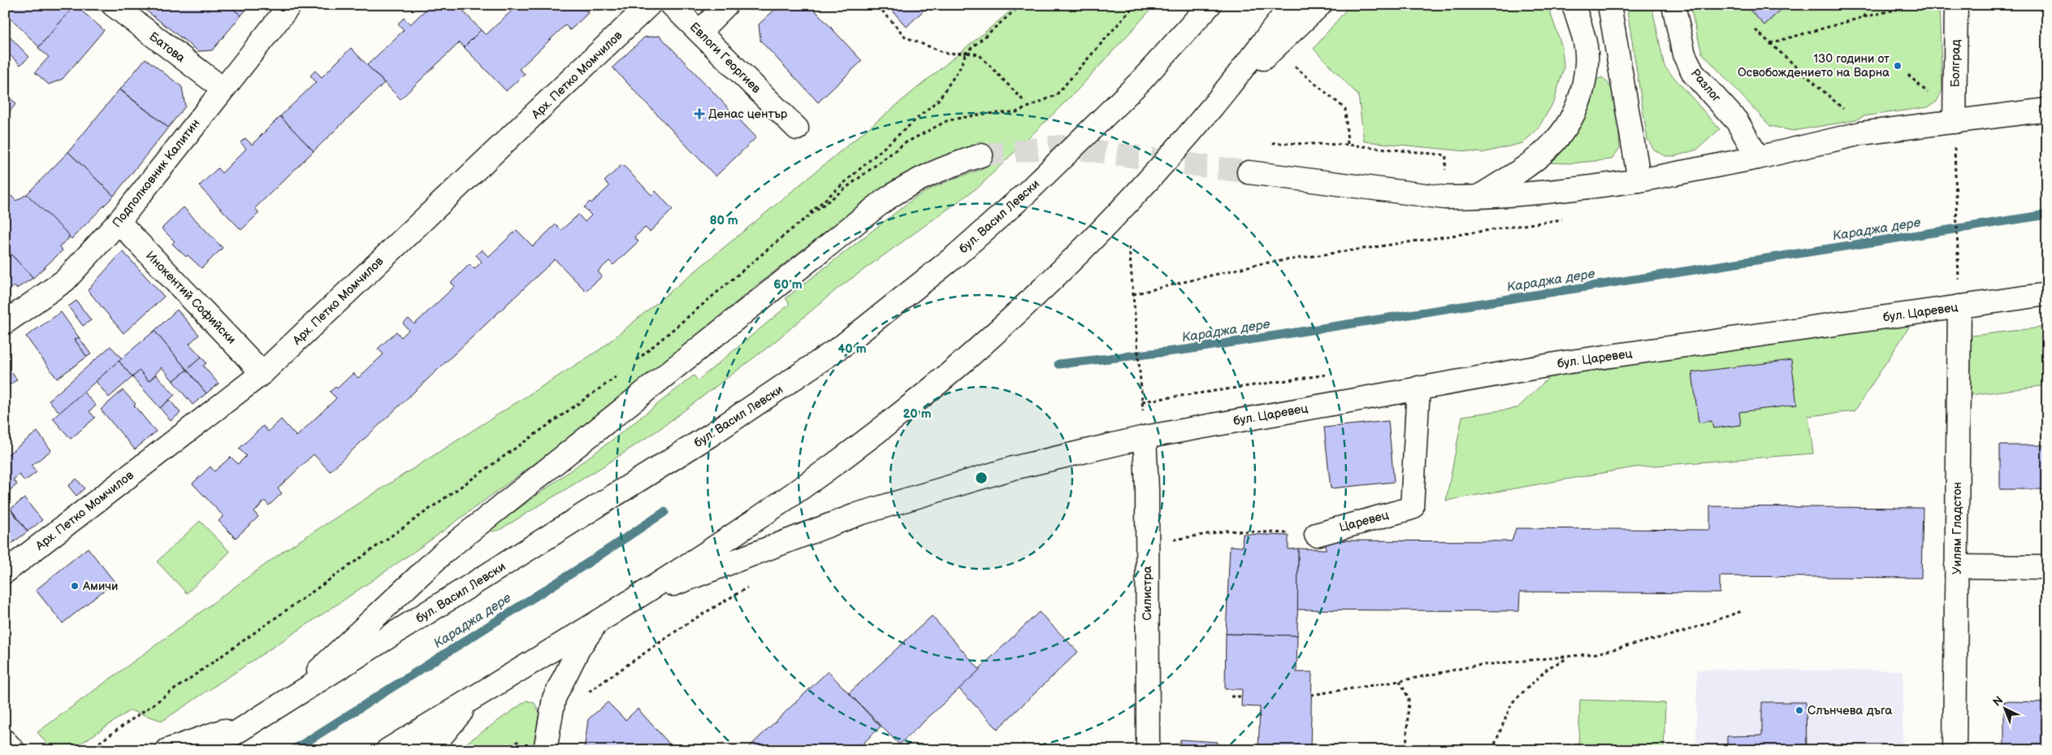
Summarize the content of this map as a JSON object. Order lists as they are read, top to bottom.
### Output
{
  "streets": {
    "main road": [
      "Батова",
      "Евлоги Георгиев",
      "Болград",
      "Арх. Петко Момчилов",
      "Разлог",
      "Подполковник Калитин",
      "бул. Васил Левски",
      "Инокентий Софийски",
      "бул. Царевец",
      "Царевец",
      "Уилям Гладстон",
      "Силистра"
    ]
  },
  "crossings": [
    ["Батова", "Подполковник Калитин"],
    ["Арх. Петко Момчилов", "Инокентий Софийски"],
    ["Подполковник Калитин", "Инокентий Софийски"],
    ["бул. Царевец", "Царевец"],
    ["бул. Царевец", "Уилям Гладстон"],
    ["бул. Царевец", "Силистра"]
  ],
  "water": ["Караджа дере"],
  "places": {
    "other": ["130 години от Освобождението на Варна", "Амичи", "Слънчева дъга"],
    "health": ["Денас център"]
  },
  "north": "top left",
  "rings": [
    "80 m",
    "60 m",
    "40 m",
    "20 m"
  ]
}
